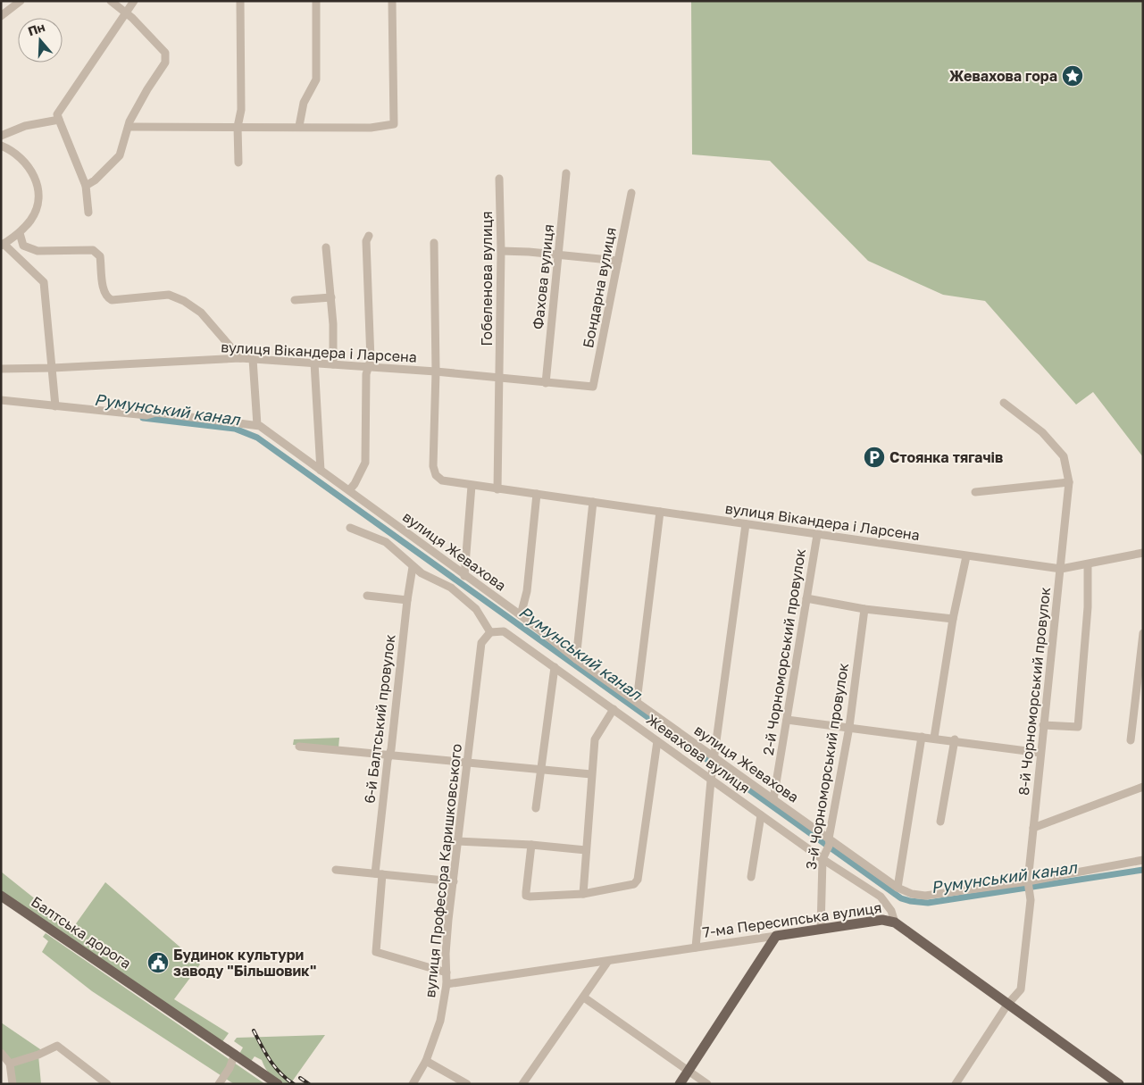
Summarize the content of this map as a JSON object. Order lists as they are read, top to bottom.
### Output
{
  "streets": {
    "main road": ["7-ма Пересипська вулиця", "Балтська дорога"],
    "street": [
      "Фахова вулиця",
      "Гобеленова вулиця",
      "Бондарна вулиця",
      "вулиця Вікандера і Ларсена",
      "вулиця Жевахова",
      "2-й Чорноморський провулок",
      "8-й Чорноморський провулок",
      "6-й Балтський провулок",
      "Жевахова вулиця",
      "3-й Чорноморський провулок",
      "вулиця Професора Каришковського"
    ]
  },
  "crossings": [
    ["Фахова вулиця", "вулиця Вікандера і Ларсена"],
    ["Гобеленова вулиця", "вулиця Вікандера і Ларсена"],
    ["Бондарна вулиця", "вулиця Вікандера і Ларсена"],
    ["вулиця Вікандера і Ларсена", "2-й Чорноморський провулок"],
    ["вулиця Вікандера і Ларсена", "8-й Чорноморський провулок"],
    ["вулиця Жевахова", "2-й Чорноморський провулок"],
    ["вулиця Жевахова", "8-й Чорноморський провулок"],
    ["вулиця Жевахова", "3-й Чорноморський провулок"],
    ["8-й Чорноморський провулок", "7-ма Пересипська вулиця"],
    ["6-й Балтський провулок", "вулиця Професора Каришковського"],
    ["Жевахова вулиця", "3-й Чорноморський провулок"],
    ["Жевахова вулиця", "вулиця Професора Каришковського"],
    ["Жевахова вулиця", "7-ма Пересипська вулиця"],
    ["3-й Чорноморський провулок", "7-ма Пересипська вулиця"],
    ["вулиця Професора Каришковського", "7-ма Пересипська вулиця"]
  ],
  "water": ["Румунський канал"],
  "places": {
    "place": ["Жевахова гора"],
    "parking": ["Стоянка тягачів"],
    "public building": ["Будинок культури заводу \"Більшовик\""]
  },
  "north": "top"
}
